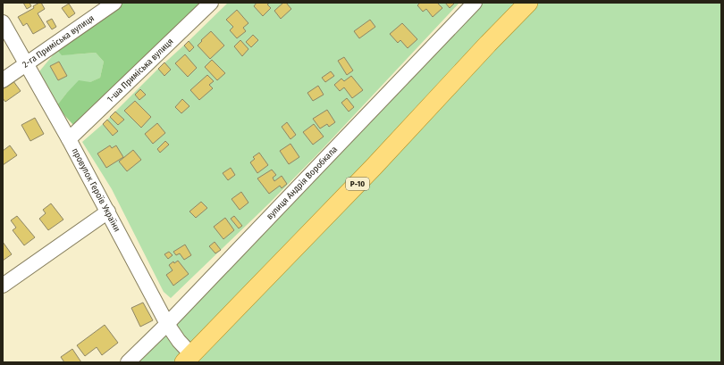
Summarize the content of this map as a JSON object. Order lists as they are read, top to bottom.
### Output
{
  "streets": {
    "main road": ["Р-10"],
    "street": [
      "2-га Приміська вулиця",
      "1-ша Приміська вулиця",
      "вулиця Андрія Воробкала",
      "провулок Героїв України"
    ]
  },
  "crossings": [
    ["2-га Приміська вулиця", "провулок Героїв України"],
    ["1-ша Приміська вулиця", "провулок Героїв України"],
    ["вулиця Андрія Воробкала", "провулок Героїв України"],
    ["Р-10", "провулок Героїв України"]
  ]
}
